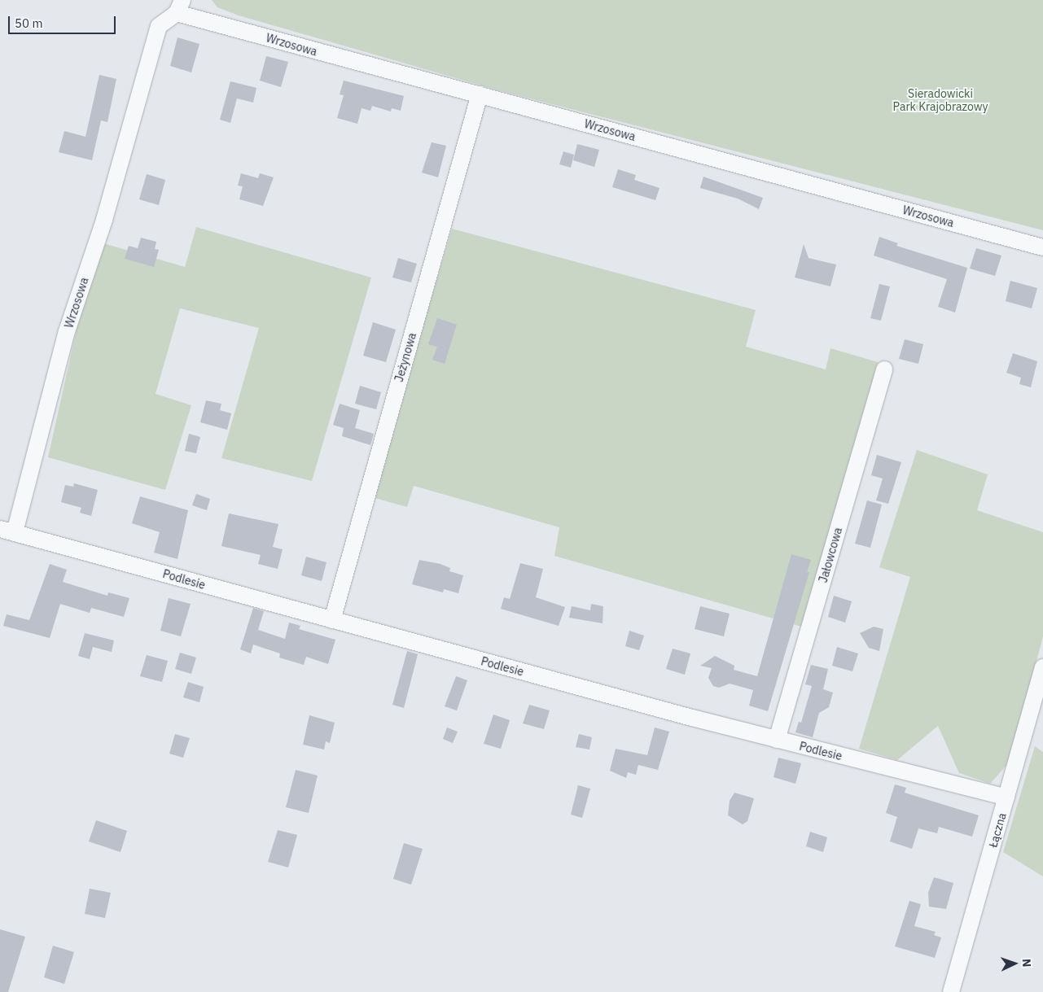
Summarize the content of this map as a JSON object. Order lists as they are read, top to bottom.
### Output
{
  "streets": {
    "street": [
      "Wrzosowa",
      "Jeżynowa",
      "Jałowcowa",
      "Podlesie",
      "Łączna"
    ]
  },
  "crossings": [
    ["Wrzosowa", "Jeżynowa"],
    ["Wrzosowa", "Podlesie"],
    ["Jeżynowa", "Podlesie"],
    ["Jałowcowa", "Podlesie"],
    ["Podlesie", "Łączna"]
  ],
  "parks": ["Sieradowicki Park Krajobrazowy"],
  "scale_bar": "50 m",
  "north": "right"
}
